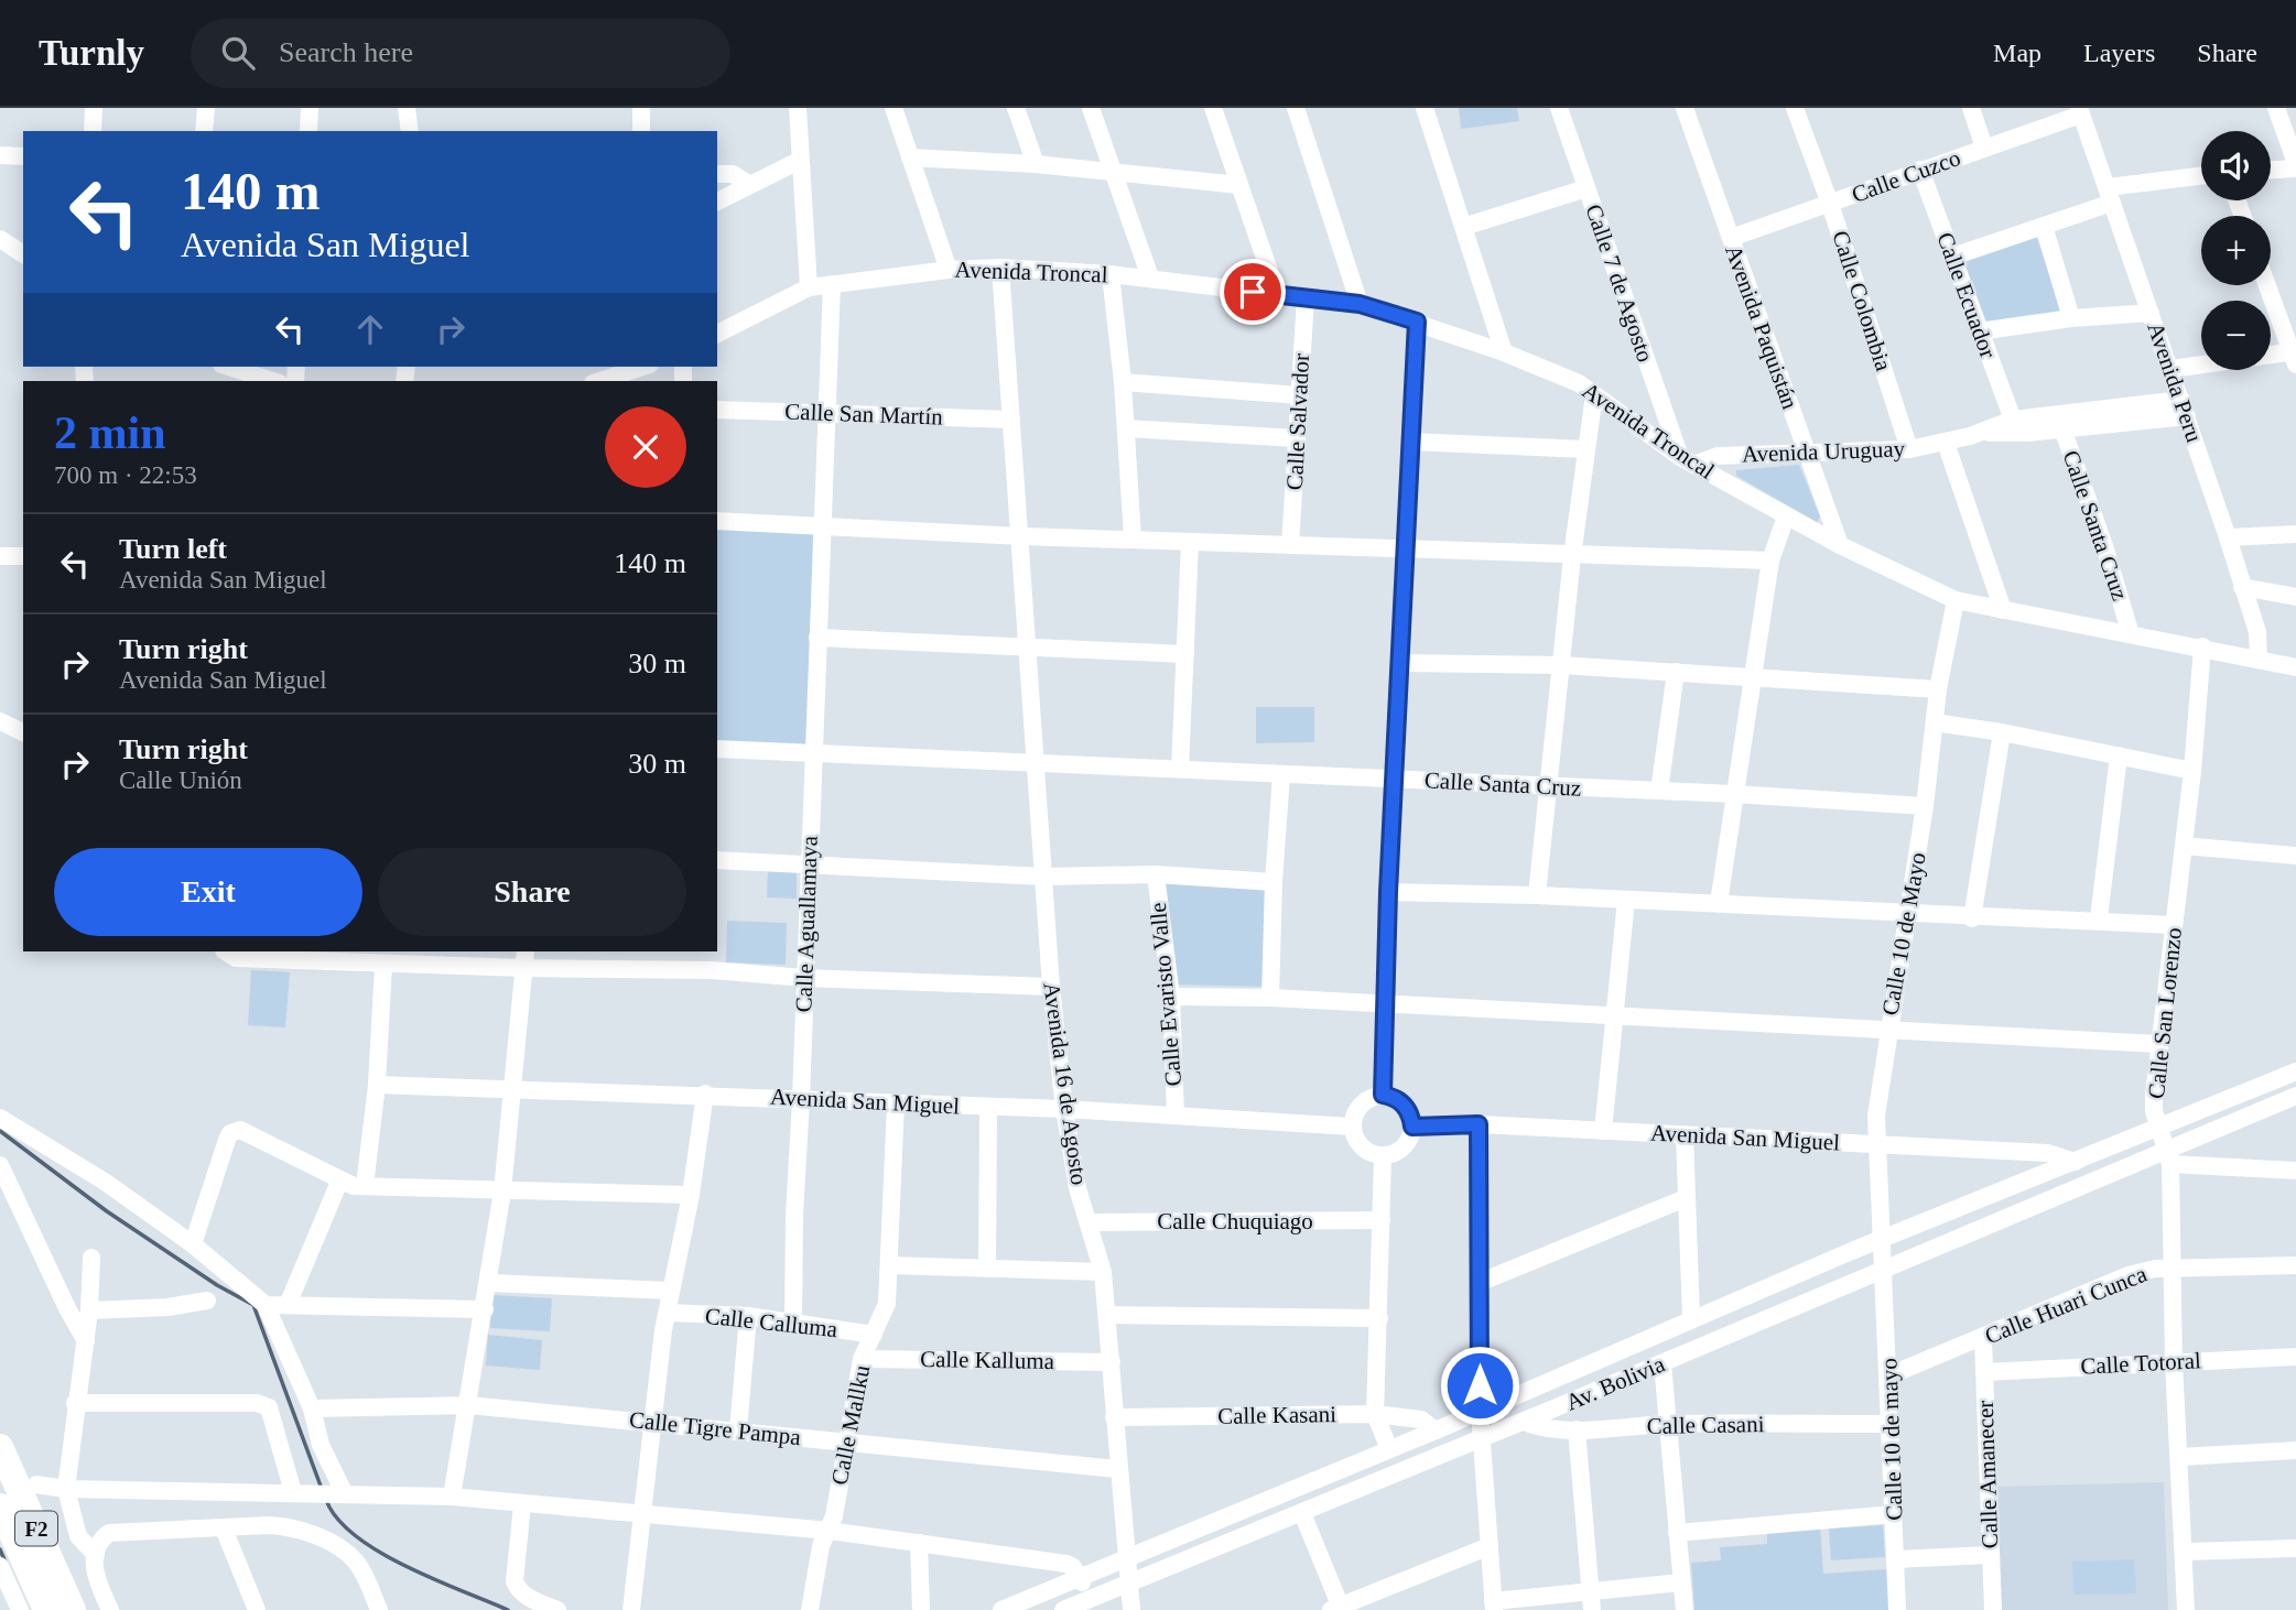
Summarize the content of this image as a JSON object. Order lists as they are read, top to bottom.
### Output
{
  "streets": {
    "highway": ["F2"],
    "street": [
      "Calle Cuzco",
      "Avenida Troncal",
      "Calle 7 de Agosto",
      "Calle Ecuador",
      "Calle Colombia",
      "Avenida Paquistán",
      "Avenida Peru",
      "Calle San Martín",
      "Calle Salvador",
      "Avenida Uruguay",
      "Calle Santa Cruz",
      "Calle Aguallamaya",
      "Calle 10 de Mayo",
      "Calle Evaristo Valle",
      "Calle San Lorenzo",
      "Avenida 16 de Agosto",
      "Avenida San Miguel",
      "Calle Chuquiago",
      "Calle Huari Cunca",
      "Calle Calluma",
      "Calle Kalluma",
      "Calle Totoral",
      "Av. Bolivia",
      "Calle Kasani",
      "Calle Mallku",
      "Calle Casani",
      "Calle Tigre Pampa",
      "Calle 10 de mayo",
      "Calle Amanecer"
    ]
  },
  "crossings": [
    ["Calle Cuzco", "Calle Ecuador"],
    ["Calle Cuzco", "Calle Colombia"],
    ["Calle Cuzco", "Avenida Paquistán"],
    ["Calle Cuzco", "Avenida Peru"],
    ["Avenida Troncal", "Calle 7 de Agosto"],
    ["Avenida Troncal", "Avenida Paquistán"],
    ["Avenida Troncal", "Avenida Peru"],
    ["Avenida Troncal", "Calle Salvador"],
    ["Avenida Troncal", "Avenida Uruguay"],
    ["Avenida Troncal", "Calle Santa Cruz"],
    ["Avenida Troncal", "Calle Aguallamaya"],
    ["Avenida Troncal", "Calle 10 de Mayo"],
    ["Avenida Troncal", "Calle San Lorenzo"],
    ["Avenida Troncal", "Avenida 16 de Agosto"],
    ["Calle 7 de Agosto", "Avenida Uruguay"],
    ["Calle Ecuador", "Avenida Uruguay"],
    ["Calle Colombia", "Avenida Uruguay"],
    ["Avenida Paquistán", "Avenida Uruguay"],
    ["Calle San Martín", "Calle Aguallamaya"],
    ["Calle San Martín", "Avenida 16 de Agosto"],
    ["Avenida Uruguay", "Calle Santa Cruz"],
    ["Calle Santa Cruz", "Calle Aguallamaya"],
    ["Calle Santa Cruz", "Calle 10 de Mayo"],
    ["Calle Santa Cruz", "Avenida 16 de Agosto"],
    ["Calle Aguallamaya", "Avenida San Miguel"],
    ["Calle Aguallamaya", "Calle Calluma"],
    ["Calle 10 de Mayo", "Avenida San Miguel"],
    ["Calle 10 de Mayo", "Av. Bolivia"],
    ["Calle 10 de Mayo", "Calle 10 de mayo"],
    ["Calle Evaristo Valle", "Avenida San Miguel"],
    ["Calle San Lorenzo", "Calle Huari Cunca"],
    ["Calle San Lorenzo", "Calle Totoral"],
    ["Calle San Lorenzo", "Av. Bolivia"],
    ["Avenida 16 de Agosto", "Avenida San Miguel"],
    ["Avenida 16 de Agosto", "Calle Chuquiago"],
    ["Avenida 16 de Agosto", "Calle Kalluma"],
    ["Avenida 16 de Agosto", "Av. Bolivia"],
    ["Avenida 16 de Agosto", "Calle Kasani"],
    ["Avenida 16 de Agosto", "Calle Tigre Pampa"],
    ["Avenida San Miguel", "Av. Bolivia"],
    ["Avenida San Miguel", "Calle Mallku"],
    ["Calle Huari Cunca", "Calle 10 de mayo"],
    ["Calle Huari Cunca", "Calle Amanecer"],
    ["Calle Calluma", "Calle Mallku"],
    ["Calle Kalluma", "Calle Mallku"],
    ["Calle Totoral", "Calle Amanecer"],
    ["Av. Bolivia", "Calle Kasani"],
    ["Av. Bolivia", "Calle Casani"],
    ["Av. Bolivia", "Calle 10 de mayo"],
    ["Calle Mallku", "Calle Tigre Pampa"],
    ["Calle Casani", "Calle 10 de mayo"]
  ],
  "page": {
    "header": "Turnly",
    "search": "Search here",
    "nav": ["Map", "Layers", "Share"],
    "map_buttons": ["+", "−"],
    "turn": ["140 m", "Avenida San Miguel"],
    "heading": ["2 min", "700 m · 22:53"],
    "list": [
      {
        "name": "Turn left",
        "note": "Avenida San Miguel",
        "value": "140 m"
      },
      {
        "name": "Turn right",
        "note": "Avenida San Miguel",
        "value": "30 m"
      },
      {
        "name": "Turn right",
        "note": "Calle Unión",
        "value": "30 m"
      }
    ],
    "buttons": ["Exit", "Share"]
  }
}
